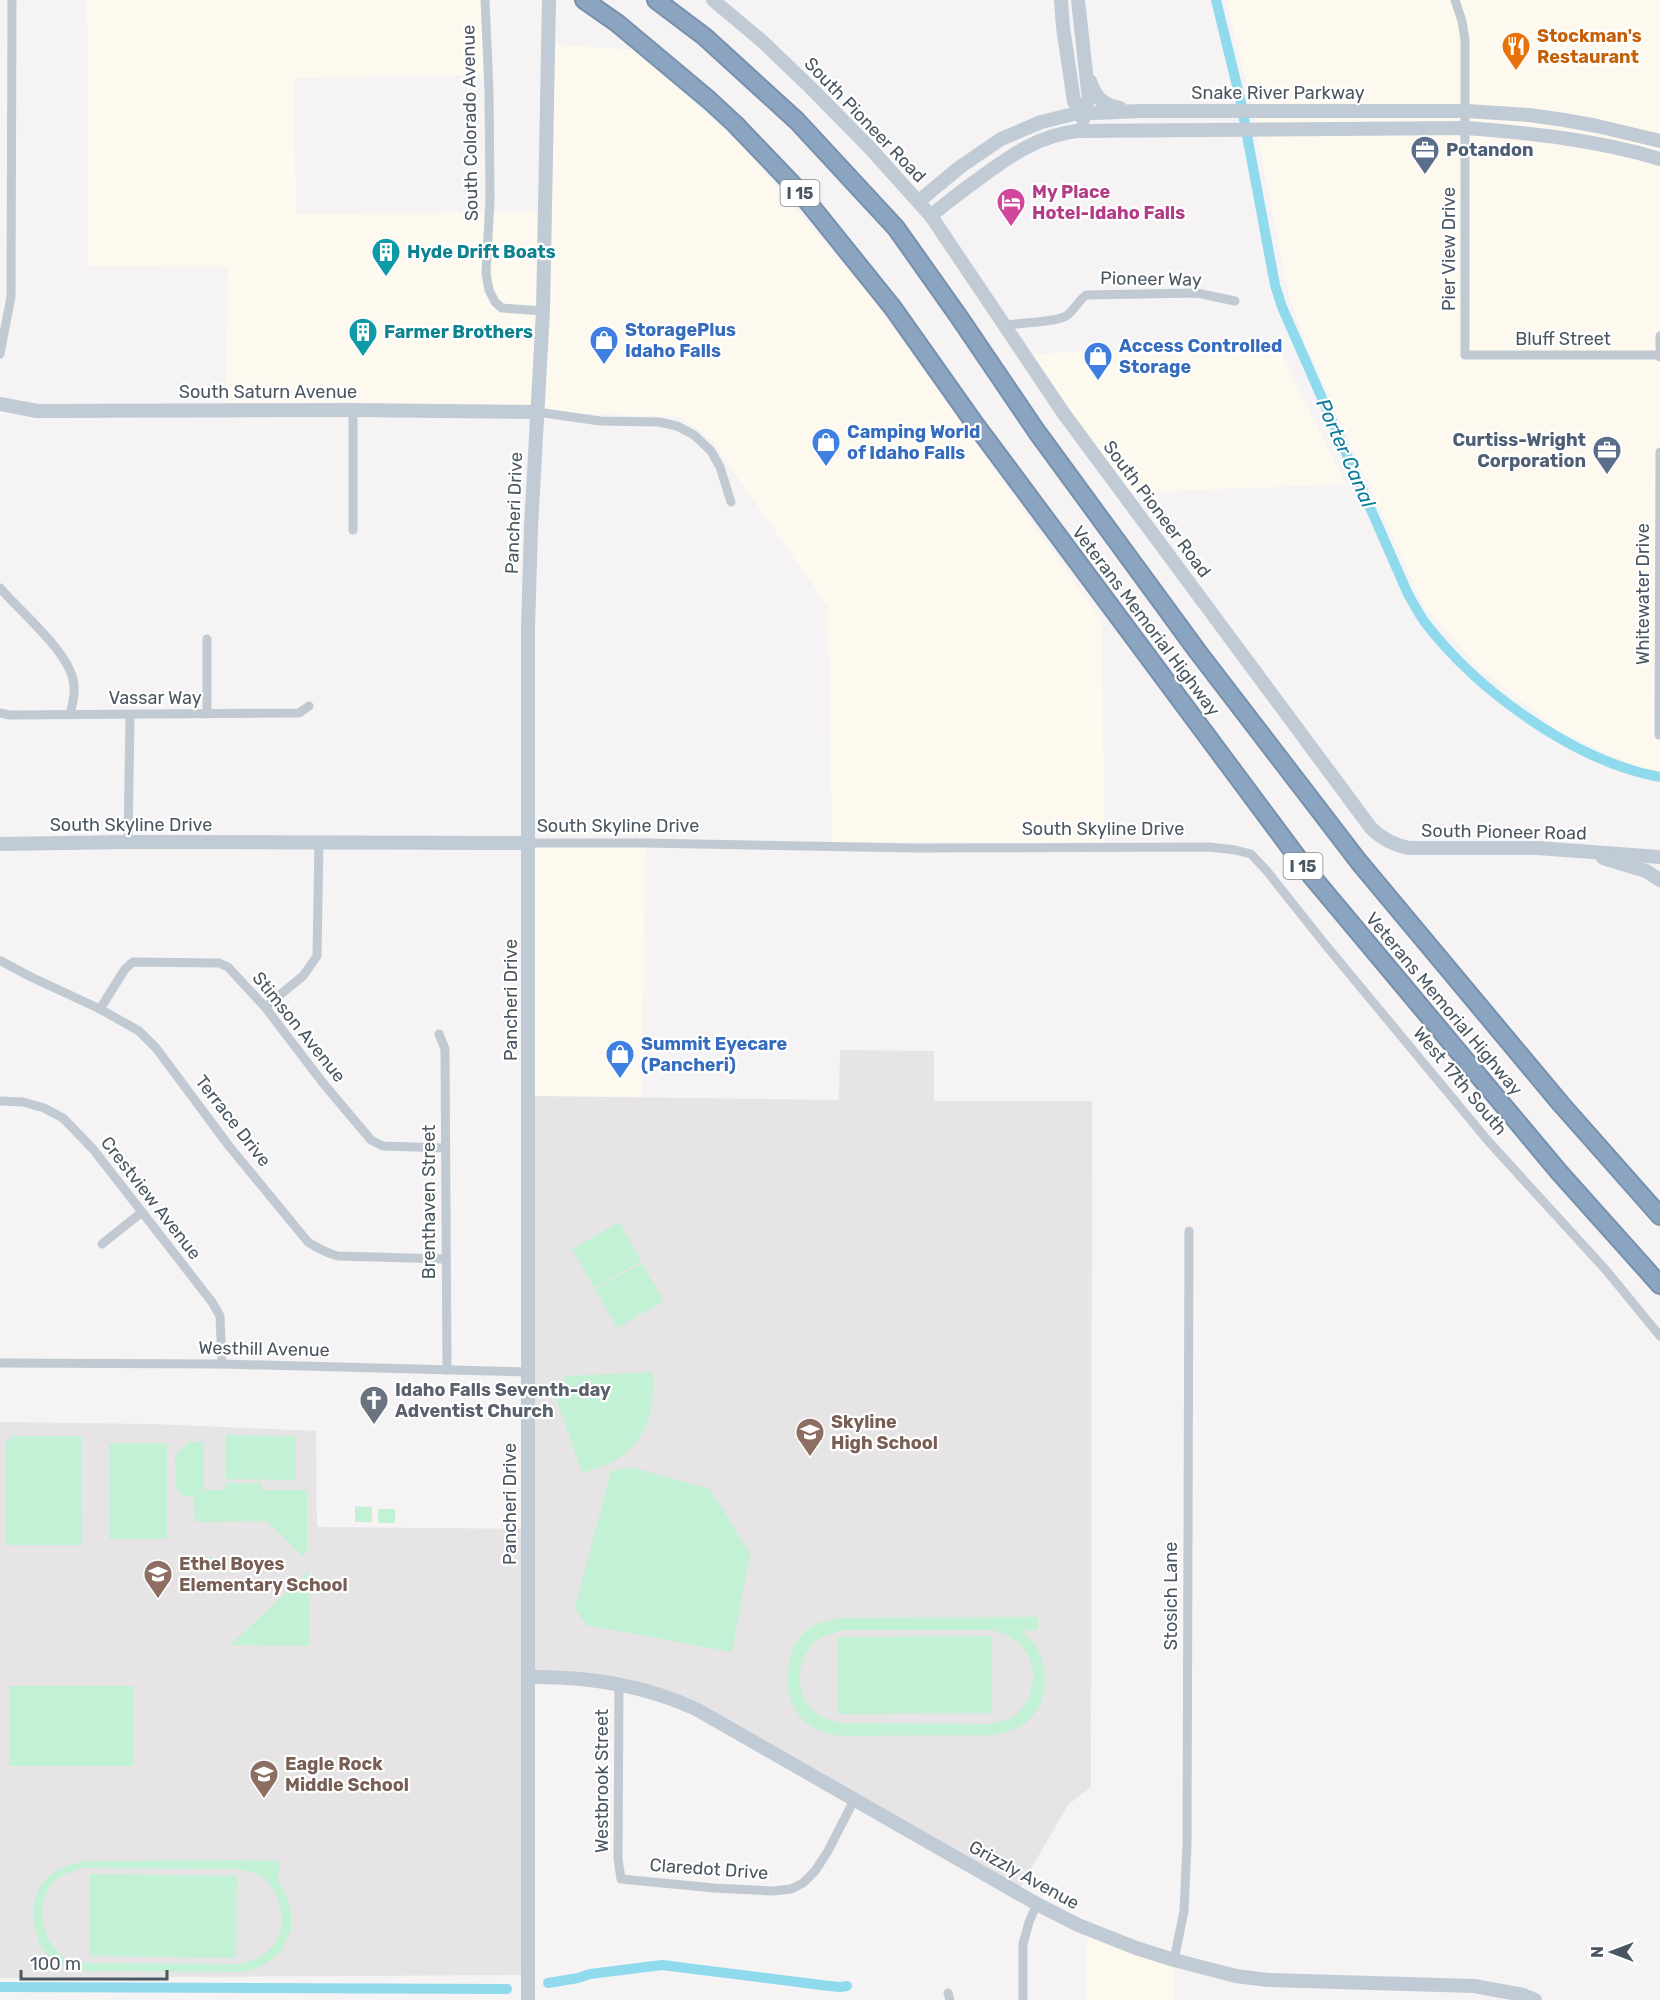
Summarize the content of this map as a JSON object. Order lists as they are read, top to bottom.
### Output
{
  "streets": {
    "highway": ["I 15", "Veterans Memorial Highway"],
    "street": [
      "Snake River Parkway",
      "South Pioneer Road",
      "South Colorado Avenue",
      "Pier View Drive",
      "Pioneer Way",
      "Bluff Street",
      "South Saturn Avenue",
      "Pancheri Drive",
      "Whitewater Drive",
      "Vassar Way",
      "South Skyline Drive",
      "Stimson Avenue",
      "West 17th South",
      "Terrace Drive",
      "Crestview Avenue",
      "Brenthaven Street",
      "Westhill Avenue",
      "Stosich Lane",
      "Westbrook Street",
      "Claredot Drive",
      "Grizzly Avenue"
    ]
  },
  "crossings": [
    ["Snake River Parkway", "South Pioneer Road"],
    ["Snake River Parkway", "Pier View Drive"],
    ["South Pioneer Road", "Pioneer Way"],
    ["South Colorado Avenue", "Pancheri Drive"],
    ["Pier View Drive", "Bluff Street"],
    ["South Saturn Avenue", "Pancheri Drive"],
    ["Pancheri Drive", "South Skyline Drive"],
    ["Pancheri Drive", "Westhill Avenue"],
    ["Pancheri Drive", "Grizzly Avenue"],
    ["South Skyline Drive", "West 17th South"],
    ["Stimson Avenue", "Terrace Drive"],
    ["Stimson Avenue", "Brenthaven Street"],
    ["Terrace Drive", "Brenthaven Street"],
    ["Crestview Avenue", "Westhill Avenue"],
    ["Brenthaven Street", "Westhill Avenue"],
    ["Stosich Lane", "Grizzly Avenue"],
    ["Westbrook Street", "Claredot Drive"],
    ["Westbrook Street", "Grizzly Avenue"],
    ["Claredot Drive", "Grizzly Avenue"]
  ],
  "water": ["Porter Canal"],
  "places": {
    "restaurant": ["Stockman's Restaurant"],
    "office": ["Potandon", "Curtiss-Wright Corporation"],
    "hotel": ["My Place Hotel-Idaho Falls"],
    "building": ["Hyde Drift Boats", "Farmer Brothers"],
    "shop": [
      "StoragePlus Idaho Falls",
      "Access Controlled Storage",
      "Camping World of Idaho Falls",
      "Summit Eyecare (Pancheri)"
    ],
    "church": ["Idaho Falls Seventh-day Adventist Church"],
    "school or university": ["Skyline High School", "Ethel Boyes Elementary School", "Eagle Rock Middle School"]
  },
  "scale_bar": "100 m",
  "north": "left"
}
